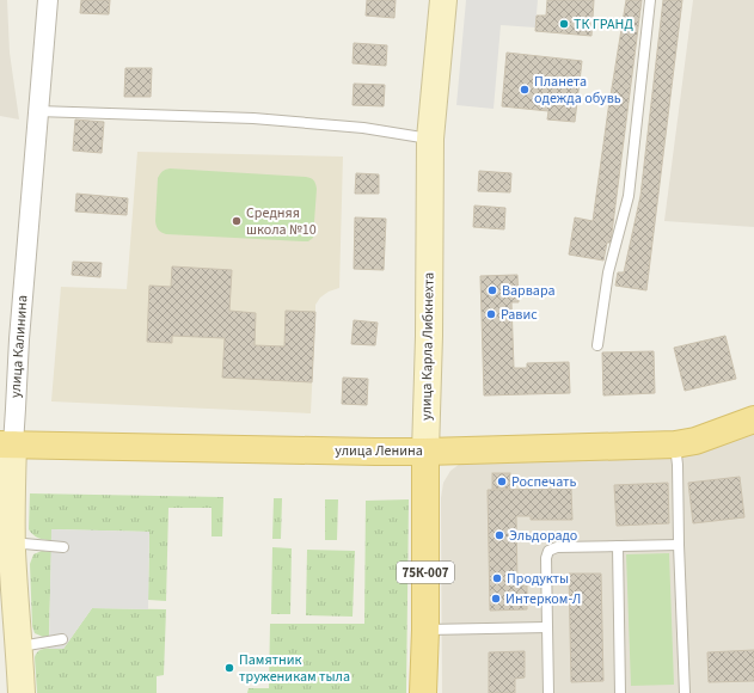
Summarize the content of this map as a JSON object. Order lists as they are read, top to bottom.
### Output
{
  "streets": {
    "main road": [
      "улица Калинина",
      "улица Карла Либкнехта",
      "улица Ленина",
      "75К-007"
    ]
  },
  "crossings": [
    ["улица Калинина", "улица Ленина"],
    ["улица Карла Либкнехта", "улица Ленина"]
  ],
  "places": [
    "ТК ГРАНД",
    "Планета одежда обувь",
    "Средняя школа №10",
    "Варвара",
    "Равис",
    "Роспечать",
    "Эльдорадо",
    "Продукты",
    "Интерком-Л",
    "Памятник труженикам тыла"
  ]
}
